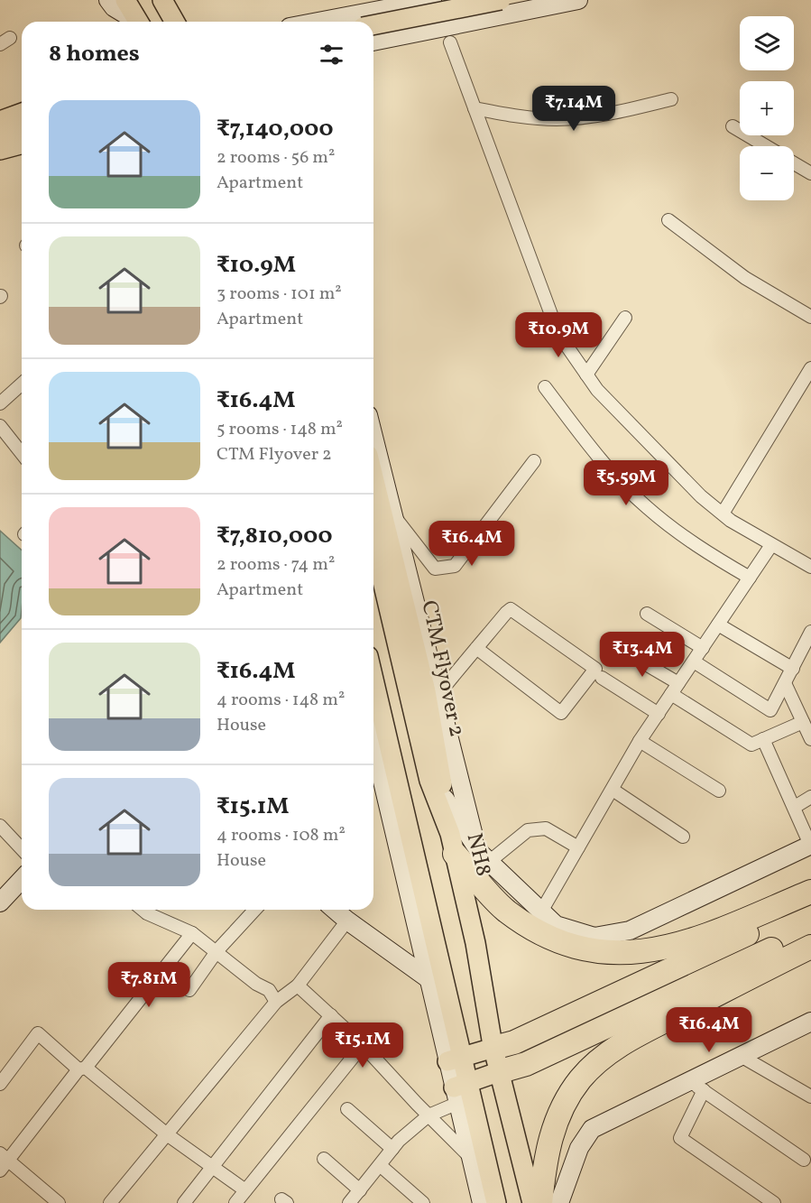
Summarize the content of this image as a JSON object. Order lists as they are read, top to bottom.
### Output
{
  "streets": {
    "main road": ["CTM Flyover 2", "NH8"]
  },
  "crossings": [
    ["CTM Flyover 2", "NH8"]
  ],
  "page": {
    "map_buttons": ["+", "−"],
    "heading": "8 homes",
    "price": [
      "₹7.14M",
      "₹10.9M",
      "₹5.59M",
      "₹16.4M",
      "₹13.4M",
      "₹7.81M",
      "₹16.4M",
      "₹15.1M"
    ],
    "list": [
      {
        "name": "₹7,140,000",
        "note": "2 rooms · 56 m² · Apartment"
      },
      {
        "name": "₹10.9M",
        "note": "3 rooms · 101 m² · Apartment"
      },
      {
        "name": "₹16.4M",
        "note": "5 rooms · 148 m² · CTM Flyover 2"
      },
      {
        "name": "₹7,810,000",
        "note": "2 rooms · 74 m² · Apartment"
      },
      {
        "name": "₹16.4M",
        "note": "4 rooms · 148 m² · House"
      },
      {
        "name": "₹15.1M",
        "note": "4 rooms · 108 m² · House"
      }
    ]
  }
}
